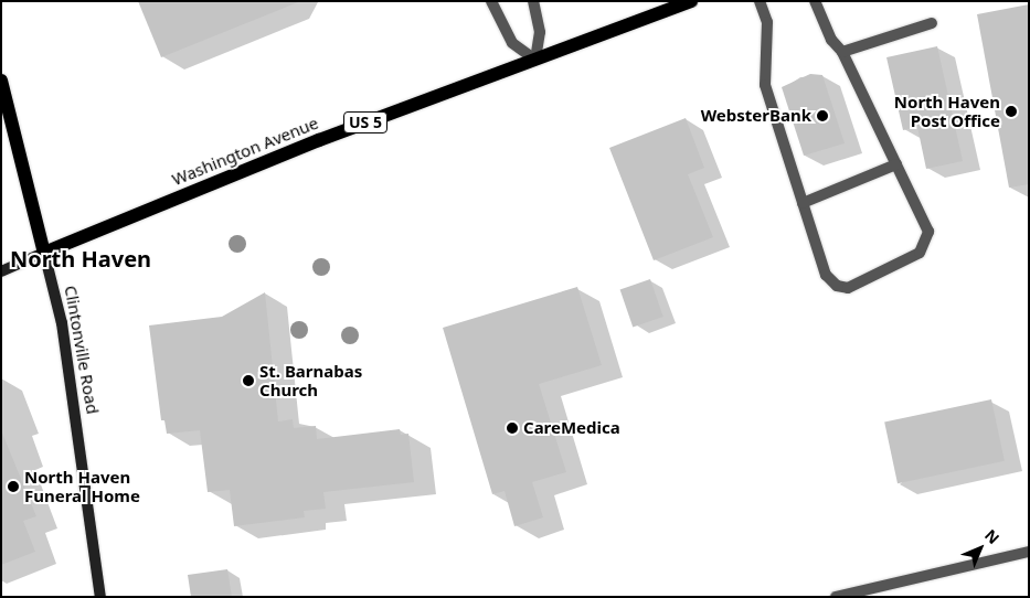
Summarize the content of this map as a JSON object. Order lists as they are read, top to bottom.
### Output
{
  "streets": {
    "main road": ["US 5", "Washington Avenue", "Clintonville Road"]
  },
  "crossings": [
    ["Washington Avenue", "Clintonville Road"]
  ],
  "districts": ["North Haven"],
  "places": [
    "North Haven Post Office",
    "WebsterBank",
    "St. Barnabas Church",
    "CareMedica",
    "North Haven Funeral Home"
  ],
  "north": "top right"
}
